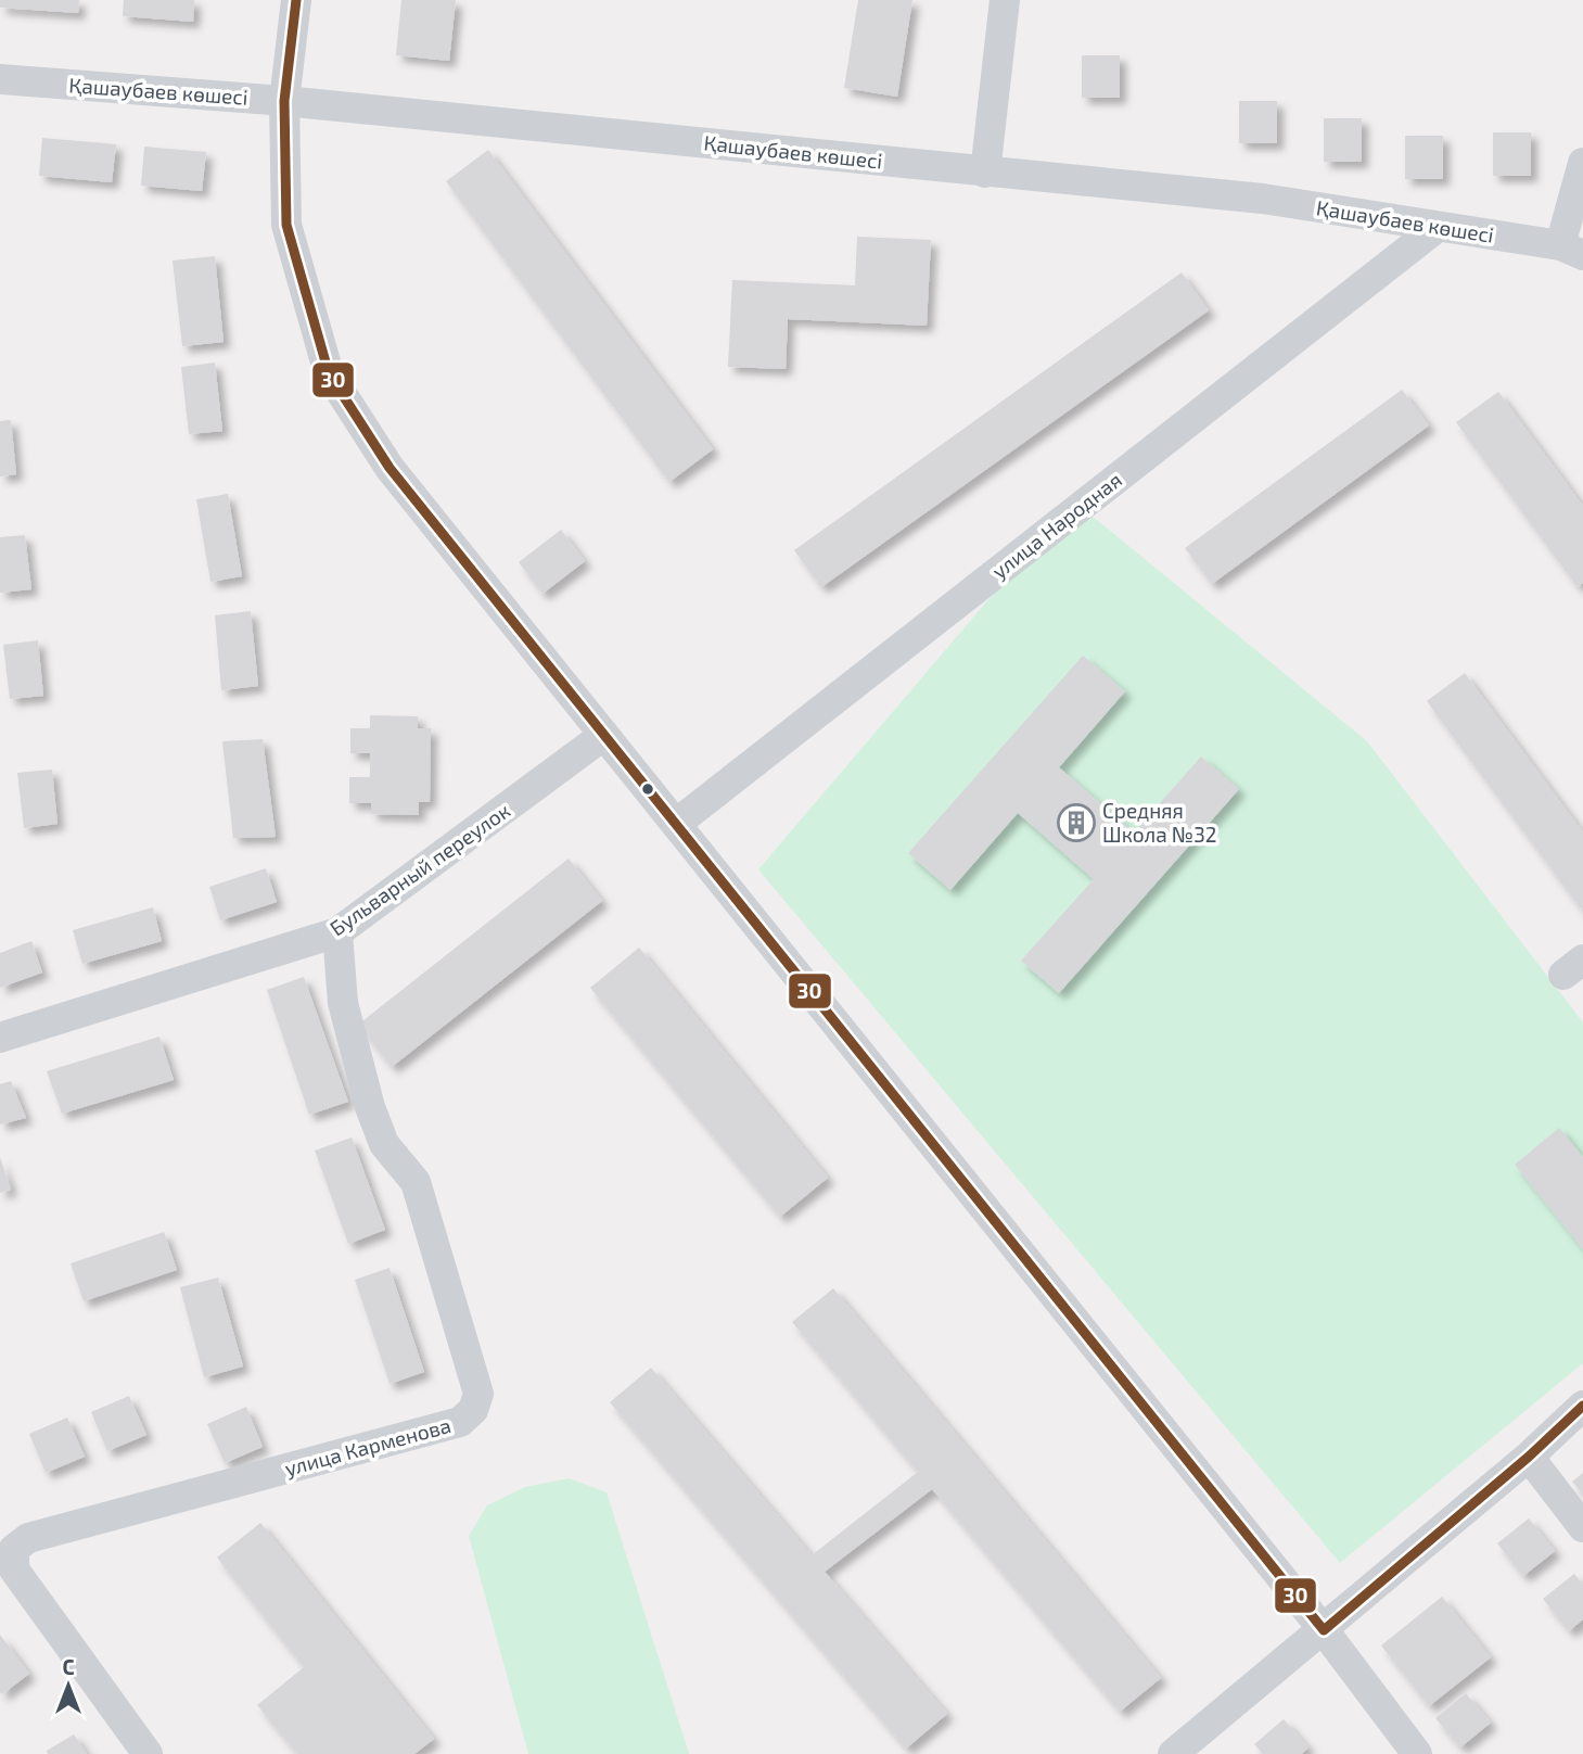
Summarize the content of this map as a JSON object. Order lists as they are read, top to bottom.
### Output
{
  "streets": {
    "street": [
      "Қашаубаев көшесі",
      "улица Народная",
      "Бульварный переулок",
      "улица Карменова"
    ]
  },
  "crossings": [
    ["Қашаубаев көшесі", "улица Народная"],
    ["Бульварный переулок", "улица Карменова"]
  ],
  "places": {
    "building": ["Средняя Школа №32"]
  },
  "lines": ["transit line 30"],
  "north": "top"
}
